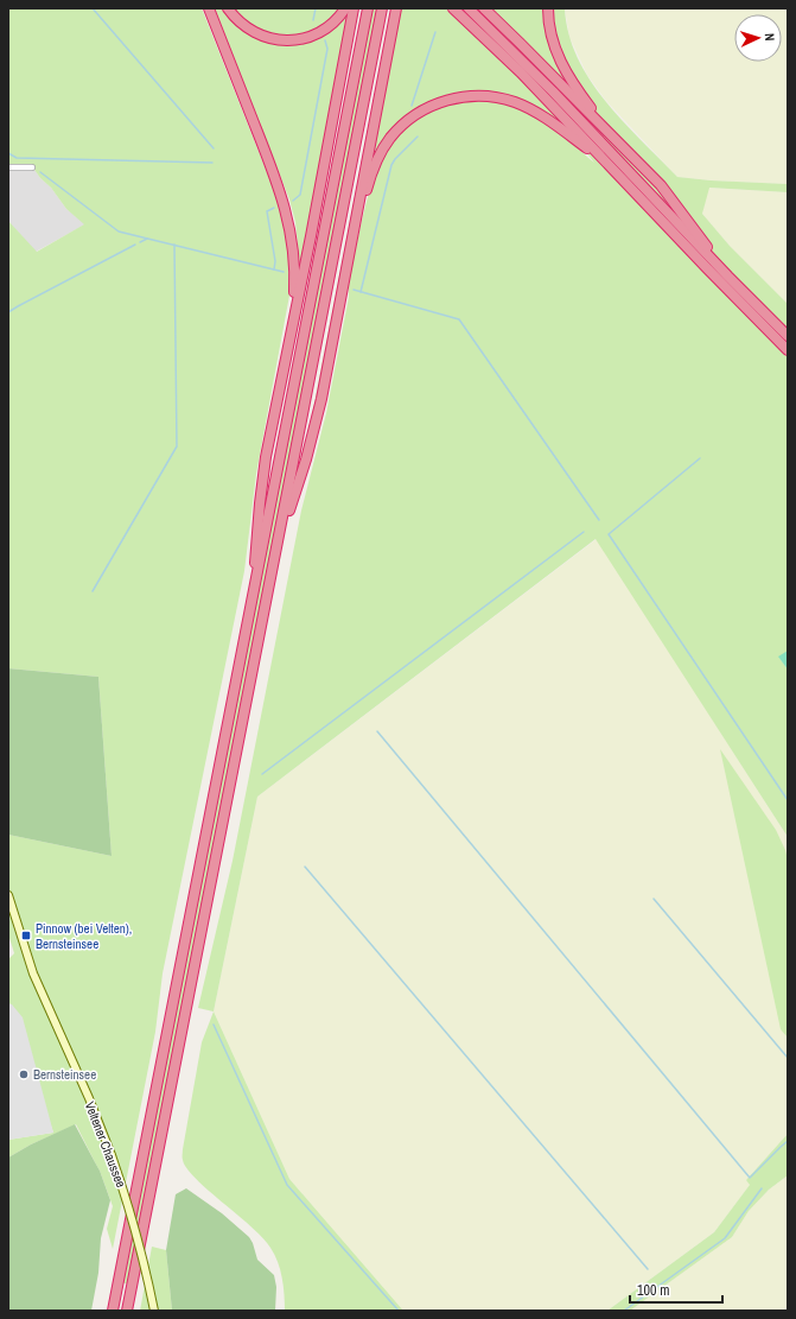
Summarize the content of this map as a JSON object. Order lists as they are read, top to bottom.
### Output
{
  "streets": {
    "main road": ["Veltener Chaussee"]
  },
  "places": {
    "transit": ["Pinnow (bei Velten), Bernsteinsee"],
    "other": ["Bernsteinsee"]
  },
  "scale_bar": "100 m",
  "north": "right"
}
